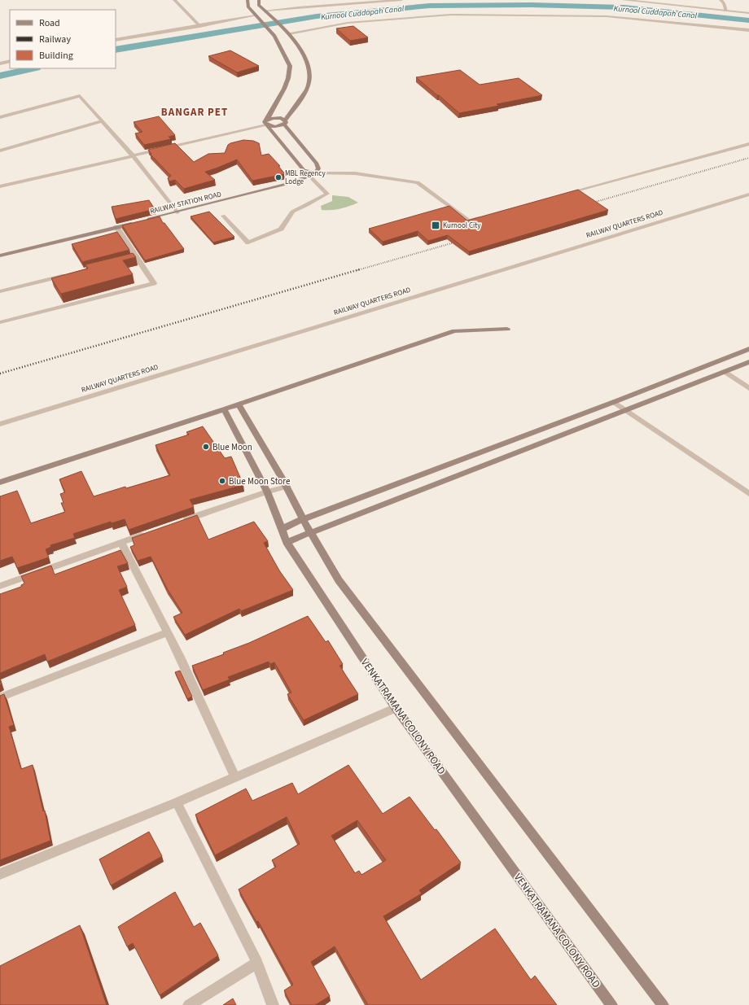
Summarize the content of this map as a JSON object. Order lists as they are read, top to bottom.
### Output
{
  "streets": {
    "street": ["RAILWAY STATION ROAD", "RAILWAY QUARTERS ROAD", "VENKATRAMANA COLONY ROAD"]
  },
  "districts": ["BANGAR PET"],
  "water": ["Kurnool Cuddapah Canal"],
  "places": {
    "other": ["MBL Regency Lodge", "Blue Moon", "Blue Moon Store"],
    "transit": ["Kurnool City"]
  },
  "legend": ["Road", "Railway", "Building"]
}
